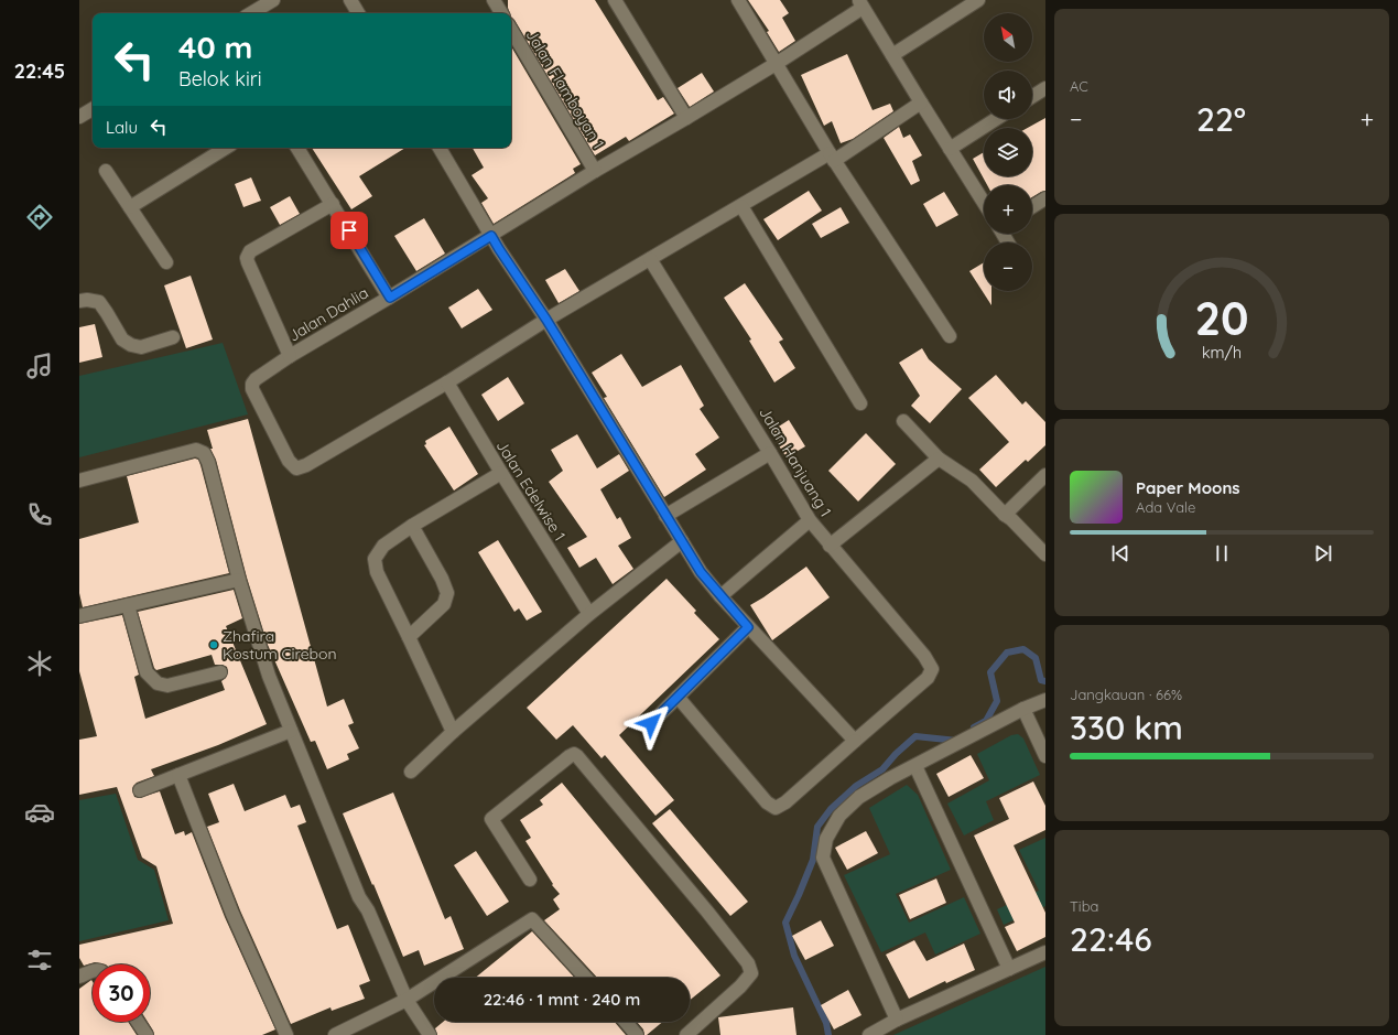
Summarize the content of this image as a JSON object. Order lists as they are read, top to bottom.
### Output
{
  "streets": {
    "street": [
      "Jalan Flamboyan 1",
      "Jalan Dahlia",
      "Jalan Hanjuang 1",
      "Jalan Edelwise 1"
    ]
  },
  "crossings": [
    ["Jalan Flamboyan 1", "Jalan Dahlia"],
    ["Jalan Dahlia", "Jalan Edelwise 1"]
  ],
  "places": ["Zhafira Kostum Cirebon"],
  "north": "top left",
  "page": {
    "tabs": "22:45",
    "tile": [
      "AC",
      ["Jangkauan · 66%", "330 km"],
      ["Tiba", "22:46"]
    ],
    "map_buttons": ["+", "−"],
    "turn": ["40 m", "Belok kiri"],
    "heat": ["−", "22°", "+"],
    "then": "Lalu",
    "song": ["Paper Moons", "Ada Vale"],
    "limit": "30",
    "trip": "22:46 · 1 mnt · 240 m",
    "gauge": ["20", "km/h"]
  }
}
